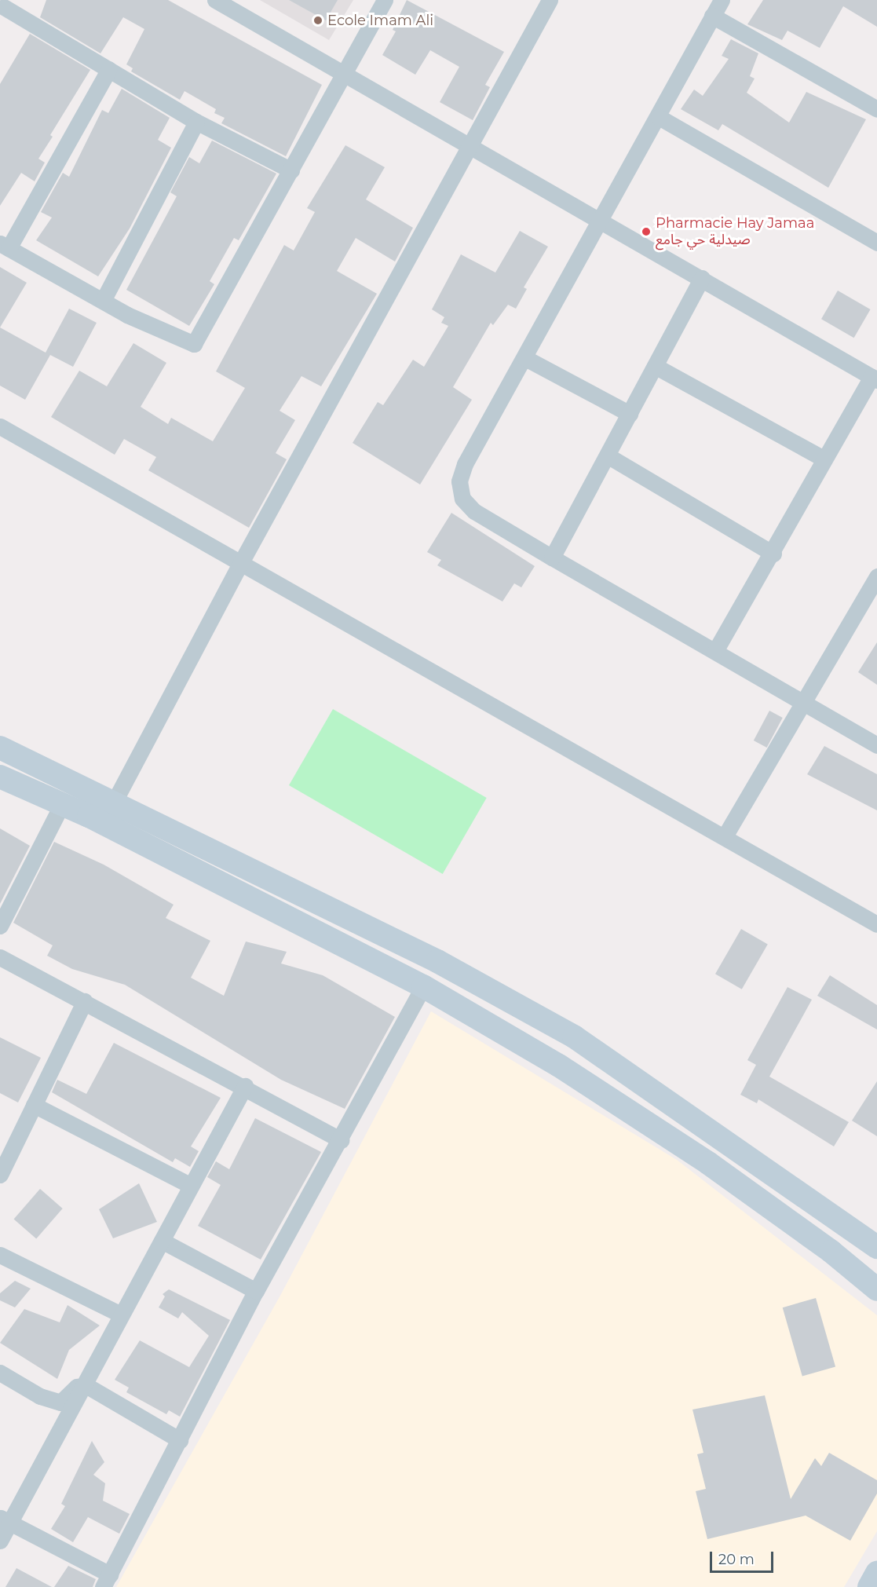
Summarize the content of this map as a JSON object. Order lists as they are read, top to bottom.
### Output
{
  "places": ["Ecole Imam Ali", "Pharmacie Hay Jamaa صيدلية حي جامع"],
  "scale_bar": "20 m"
}
